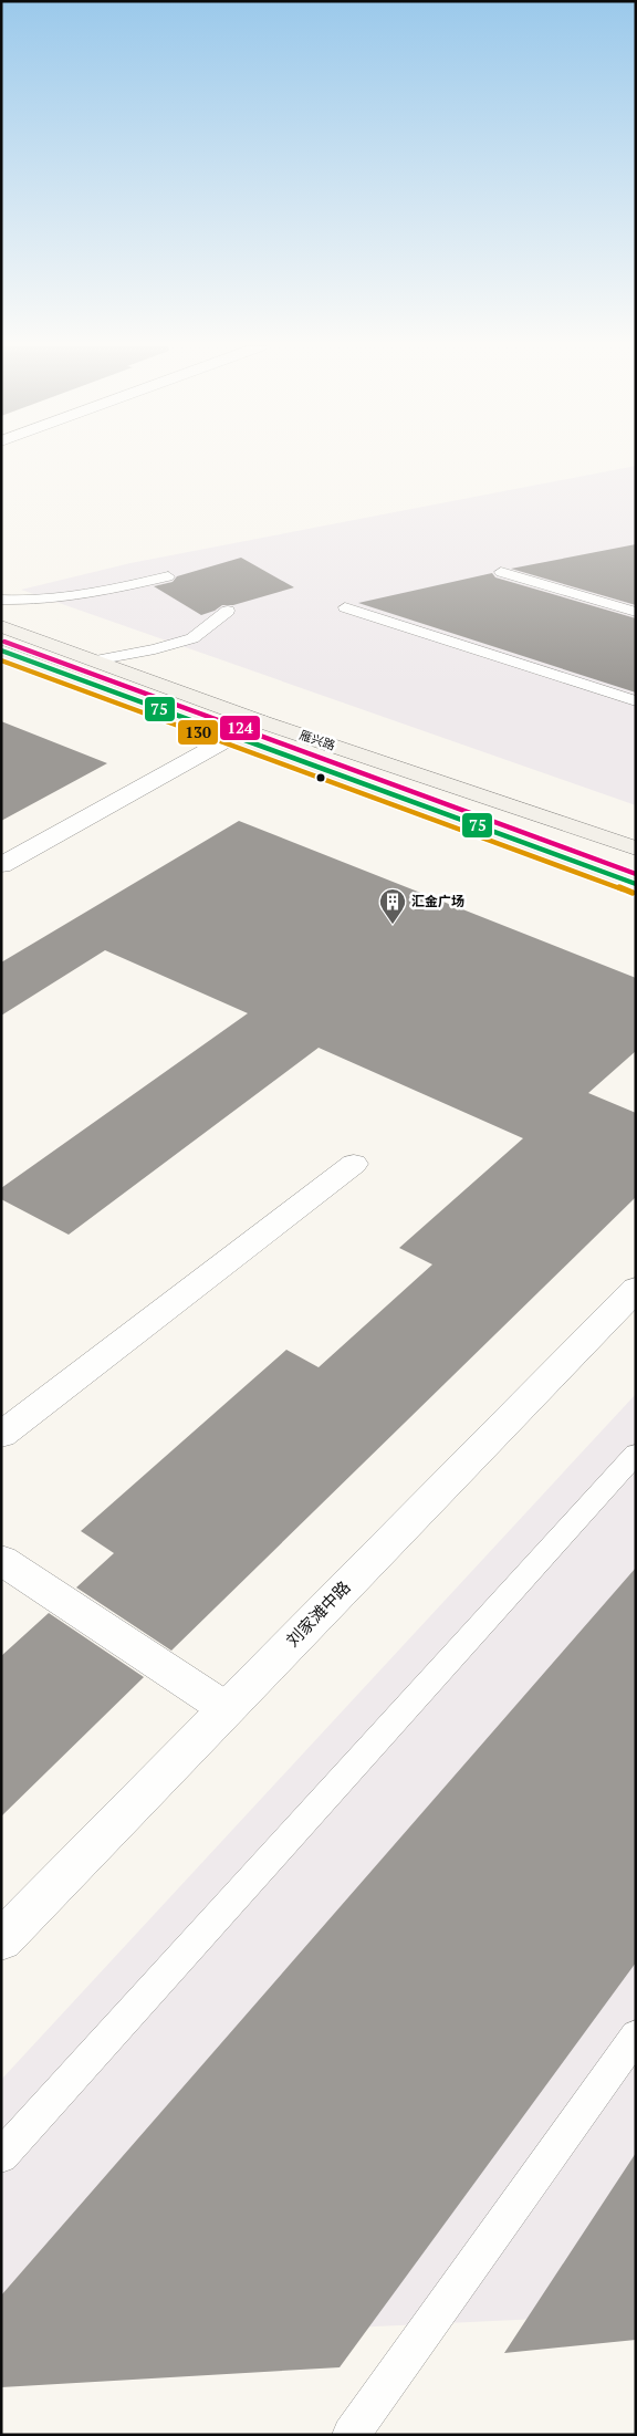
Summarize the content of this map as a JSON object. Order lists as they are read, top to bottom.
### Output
{
  "streets": {
    "main road": ["雁兴路"],
    "street": ["刘家滩中路"]
  },
  "places": {
    "building": ["汇金广场"]
  },
  "lines": ["transit line 124", "transit line 75", "transit line 130"]
}
